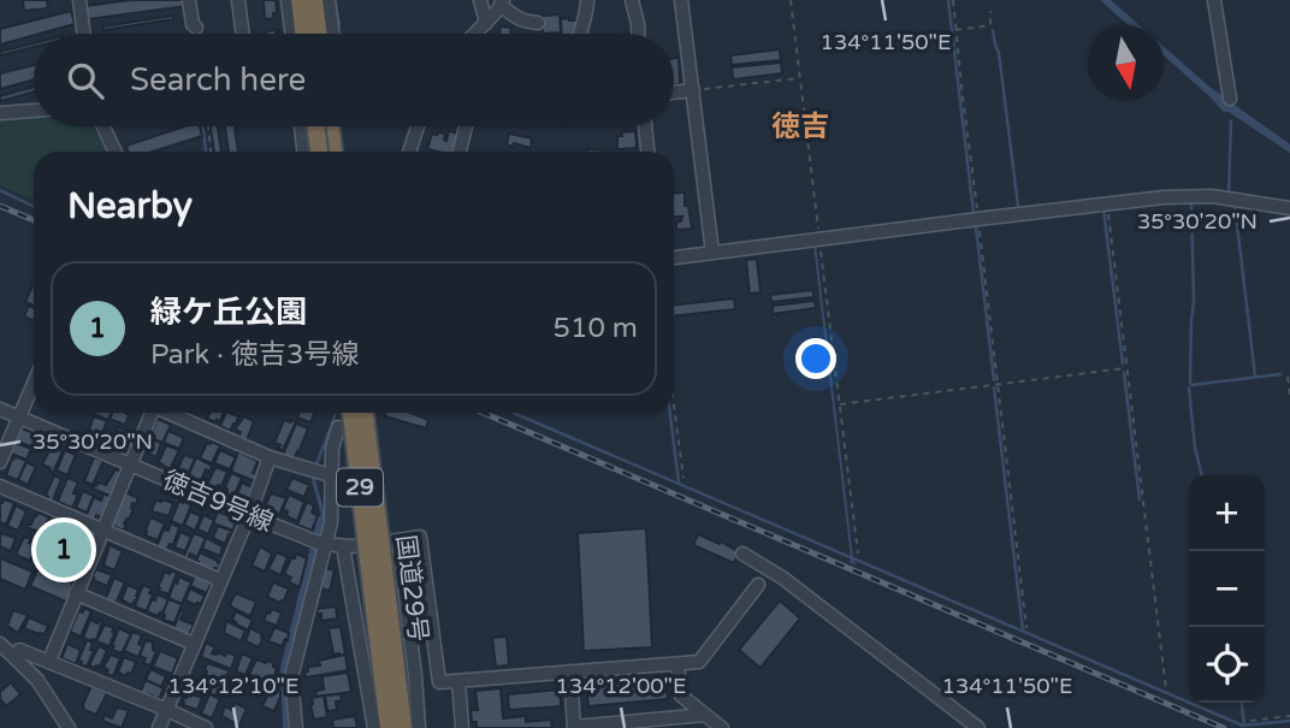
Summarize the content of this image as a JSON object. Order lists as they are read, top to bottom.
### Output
{
  "streets": {
    "highway": ["29", "国道29号"],
    "street": ["徳吉9号線"]
  },
  "districts": ["徳吉"],
  "north": "bottom",
  "page": {
    "search": "Search here",
    "heading": "Nearby",
    "list": [
      {
        "mark": "1",
        "name": "緑ケ丘公園",
        "note": "Park · 徳吉3号線",
        "value": "510 m"
      }
    ],
    "map_buttons": ["+", "−"],
    "pins": "1"
  },
  "coordinates": [
    "134°11'50\"E",
    "35°30'20\"N",
    "134°12'10\"E",
    "134°12'00\"E"
  ]
}
